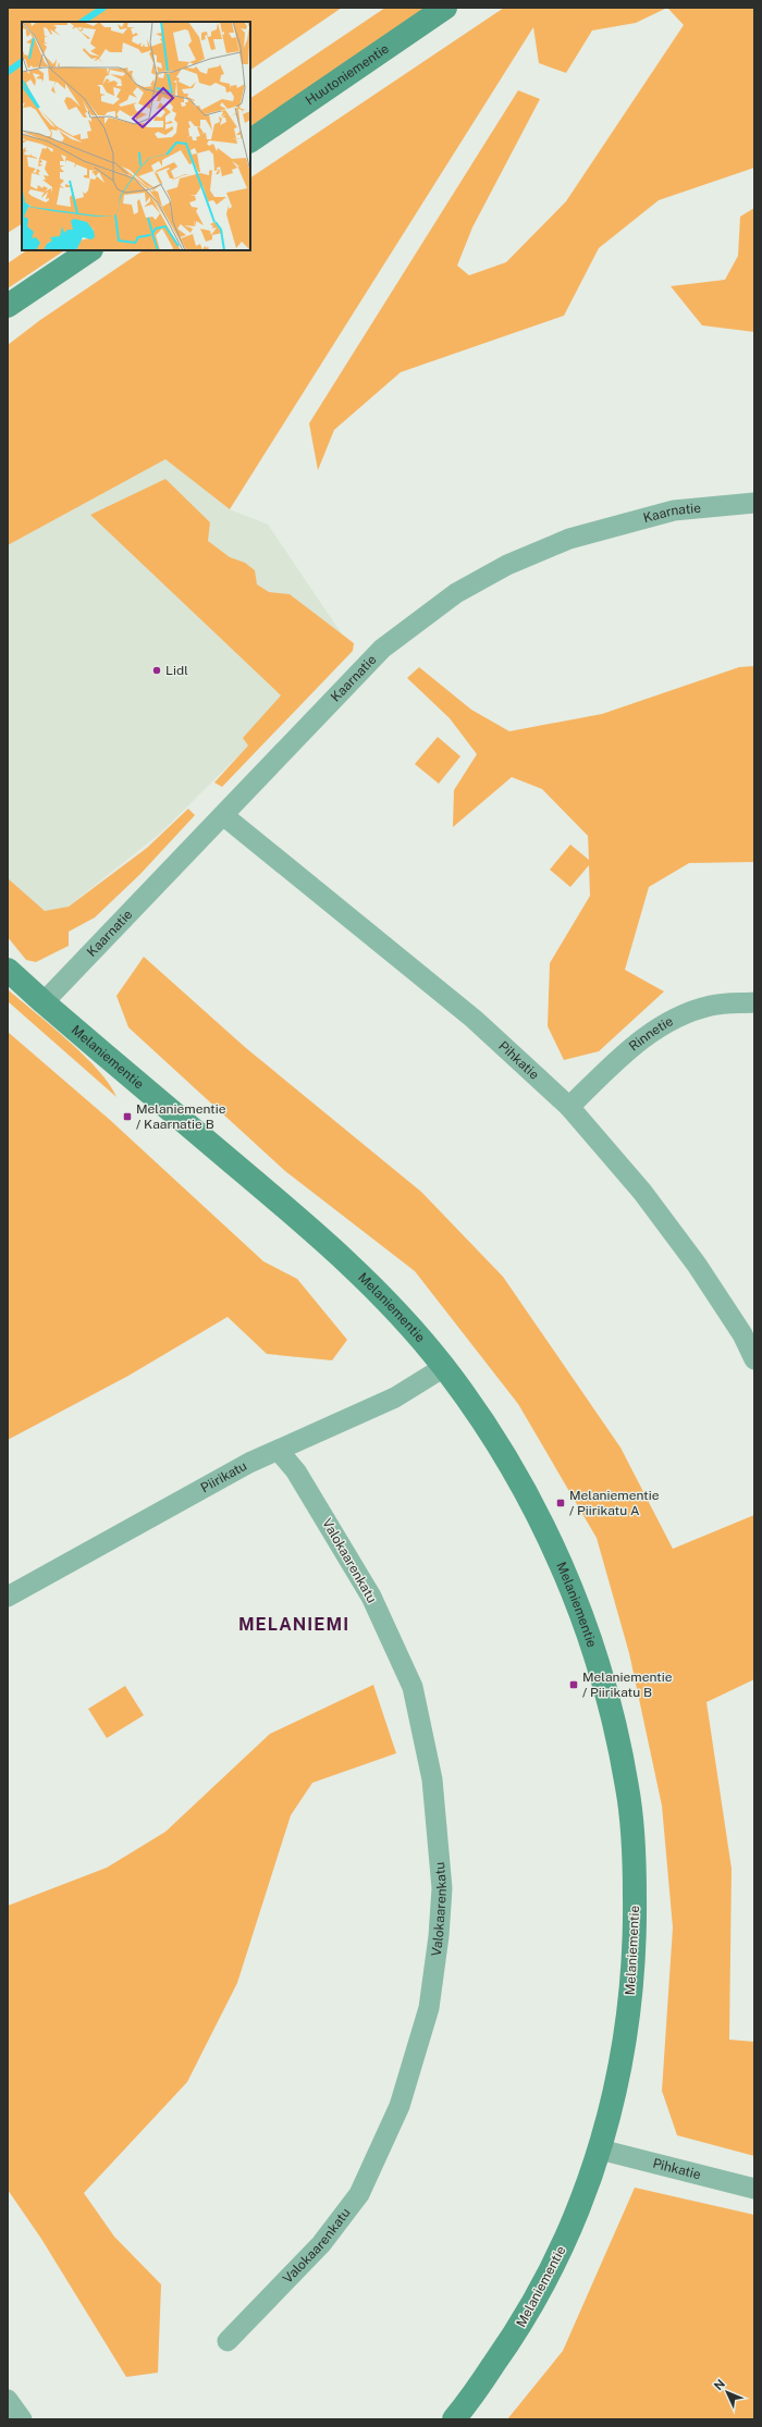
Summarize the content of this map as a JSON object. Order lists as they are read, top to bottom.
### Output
{
  "streets": {
    "main road": ["Huutoniementie", "Melaniementie"],
    "street": [
      "Kaarnatie",
      "Rinnetie",
      "Pihkatie",
      "Piirikatu",
      "Valokaarenkatu"
    ]
  },
  "crossings": [
    ["Kaarnatie", "Melaniementie"],
    ["Kaarnatie", "Pihkatie"],
    ["Rinnetie", "Pihkatie"],
    ["Melaniementie", "Pihkatie"],
    ["Melaniementie", "Piirikatu"],
    ["Piirikatu", "Valokaarenkatu"]
  ],
  "districts": ["MELANIEMI"],
  "places": {
    "other": ["Lidl"],
    "transit": ["Melaniementie / Kaarnatie B", "Melaniementie / Piirikatu A", "Melaniementie / Piirikatu B"]
  },
  "north": "top left"
}
